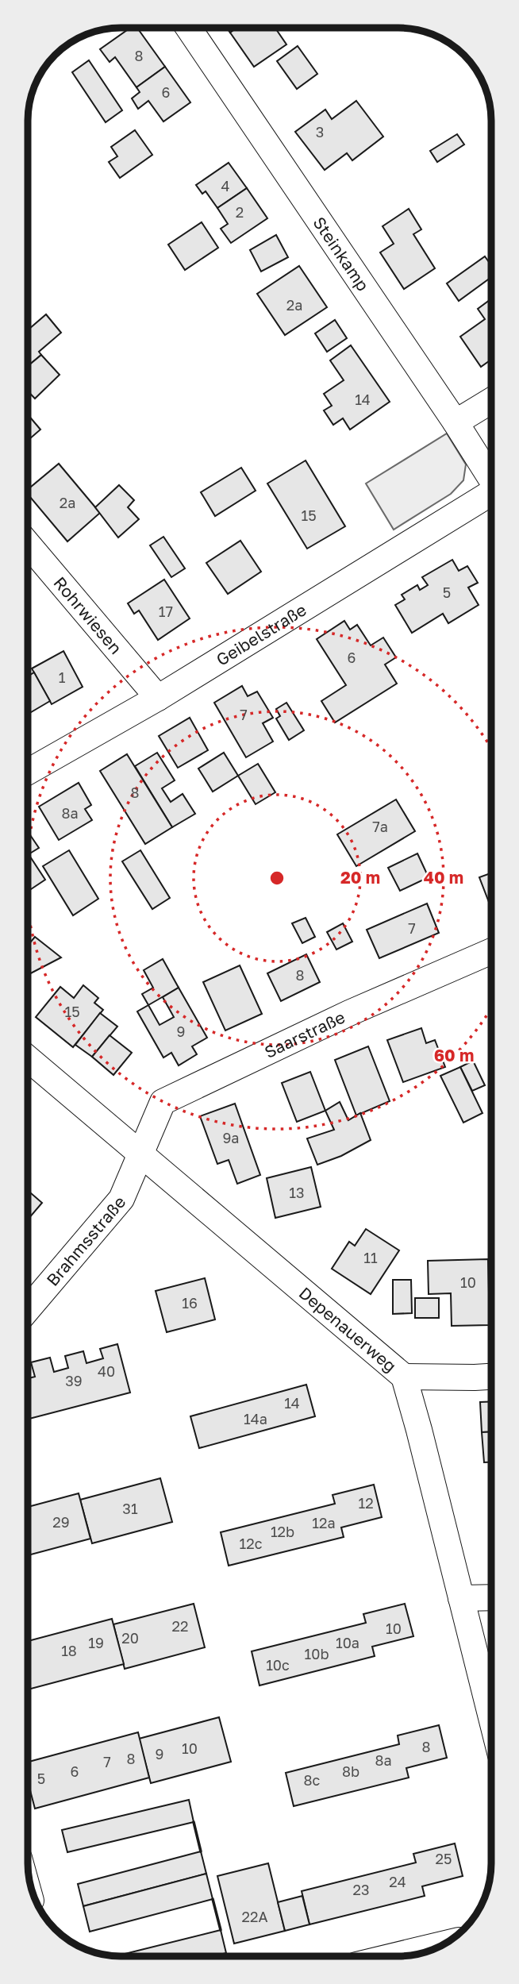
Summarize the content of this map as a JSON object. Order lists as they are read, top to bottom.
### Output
{
  "streets": {
    "street": [
      "Steinkamp",
      "Rohrwiesen",
      "Geibelstraße",
      "Saarstraße",
      "Brahmsstraße",
      "Depenauerweg"
    ]
  },
  "crossings": [
    ["Rohrwiesen", "Geibelstraße"],
    ["Saarstraße", "Brahmsstraße"],
    ["Saarstraße", "Depenauerweg"],
    ["Brahmsstraße", "Depenauerweg"]
  ],
  "house_numbers": [
    "8",
    "6",
    "3",
    "4",
    "2",
    "2a",
    "14",
    "2a",
    "15",
    "5",
    "17",
    "6",
    "1",
    "7",
    "8",
    "8a",
    "7a",
    "7",
    "8",
    "15",
    "9",
    "9a",
    "13",
    "11",
    "10",
    "16",
    "40",
    "39",
    "14",
    "14a",
    "12",
    "31",
    "29",
    "12a",
    "12b",
    "12c",
    "22",
    "10",
    "20",
    "19",
    "10a",
    "18",
    "10b",
    "10c",
    "8",
    "10",
    "9",
    "8",
    "8a",
    "7",
    "6",
    "8b",
    "5",
    "8c",
    "25",
    "24",
    "23",
    "22A"
  ],
  "rings": ["20 m", "40 m", "60 m"]
}
